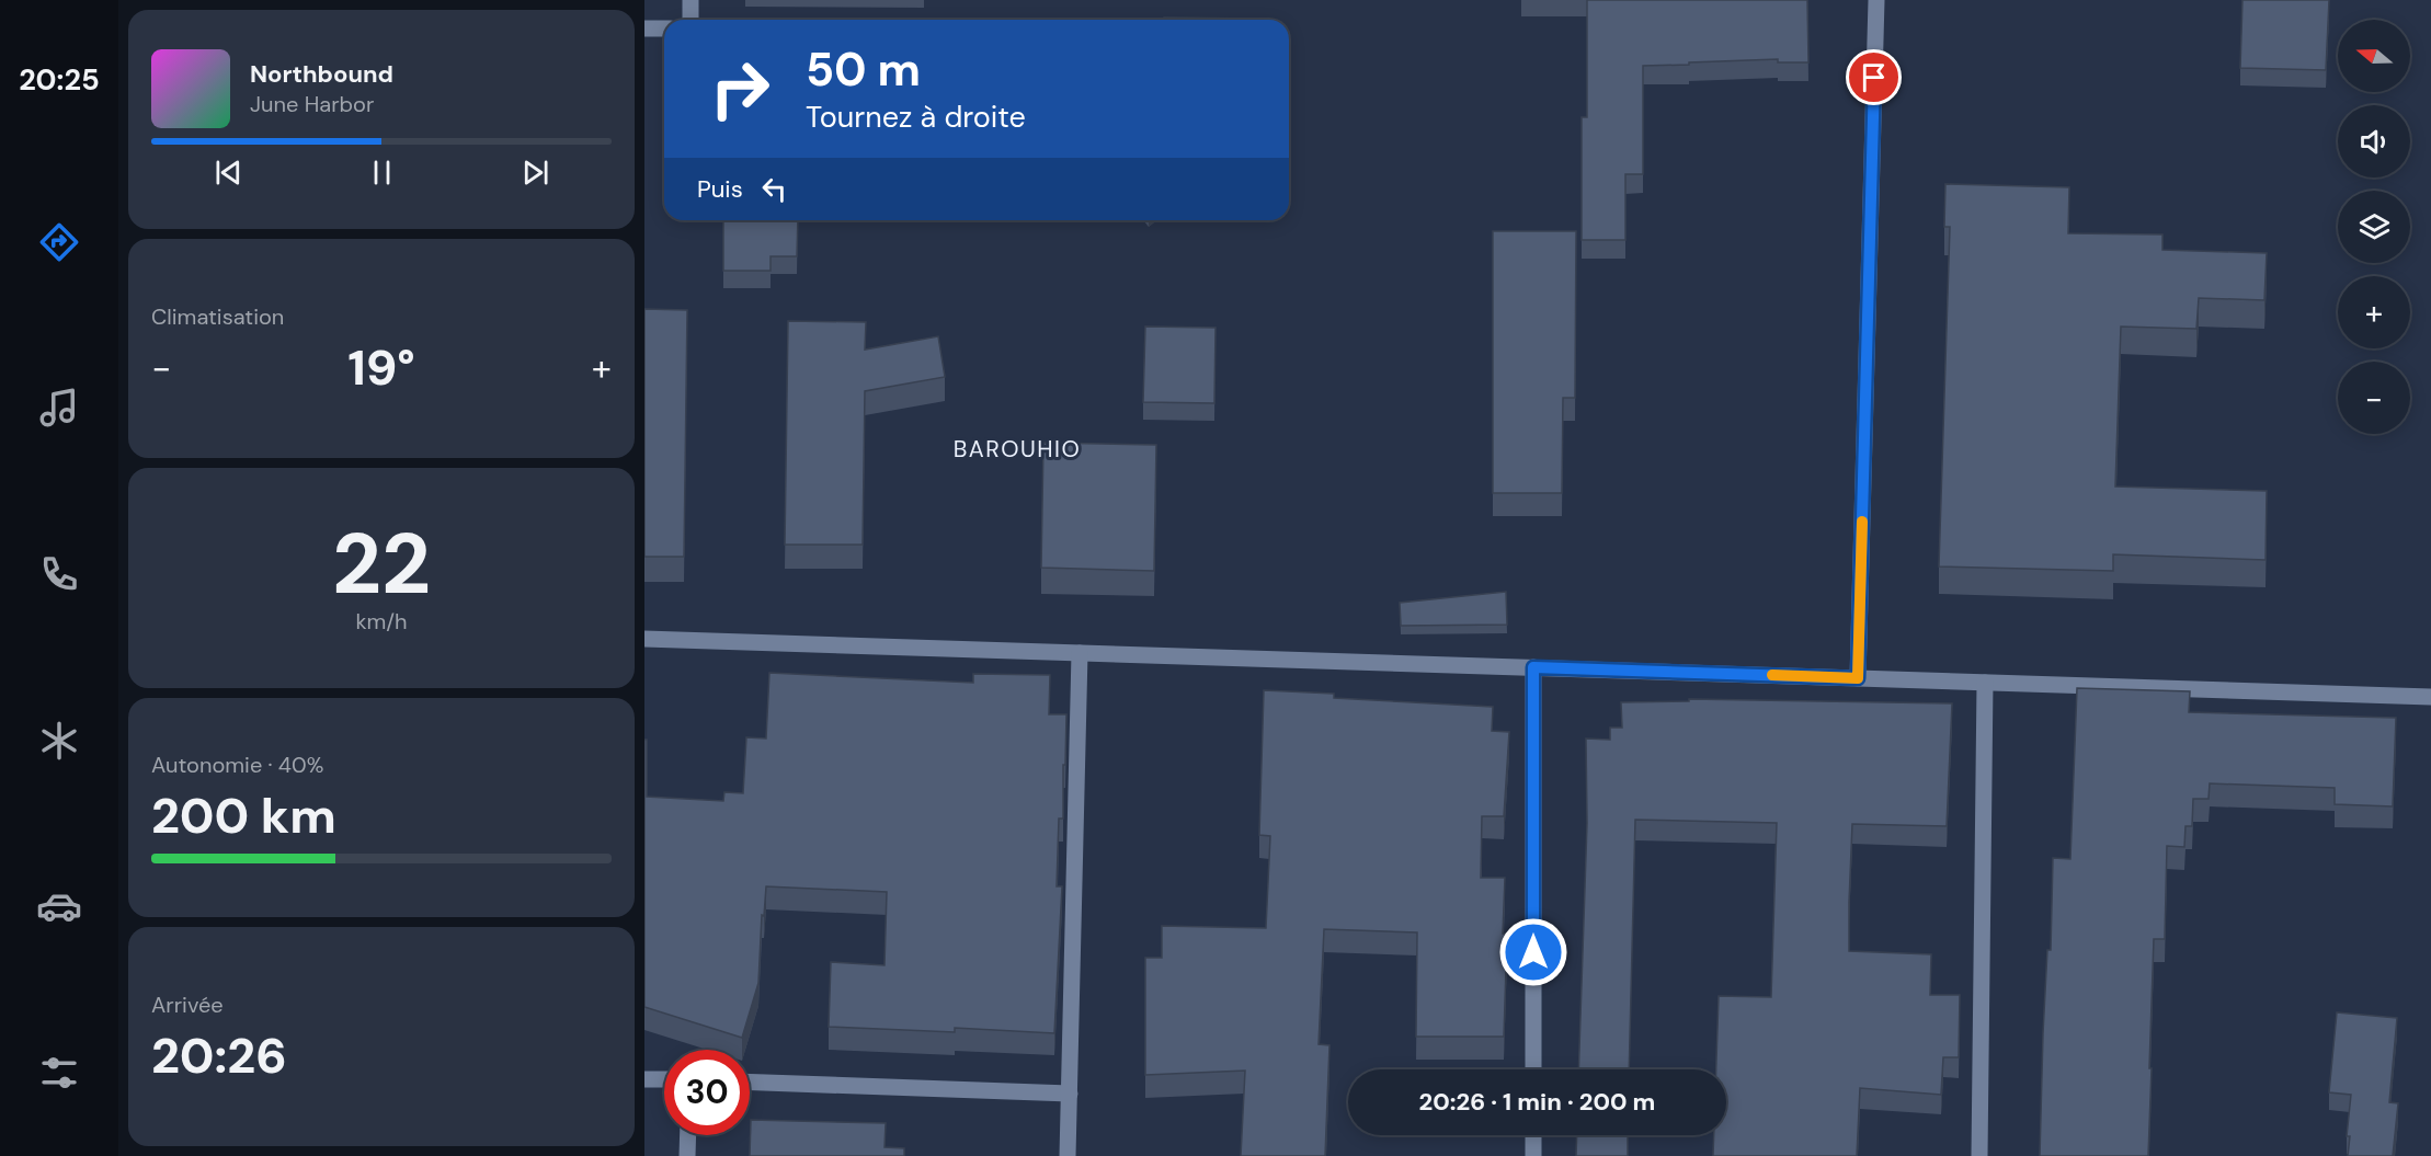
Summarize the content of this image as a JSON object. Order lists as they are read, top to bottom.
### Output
{
  "districts": ["BAROUHIO"],
  "north": "left",
  "page": {
    "tabs": "20:25",
    "map_buttons": ["+", "−"],
    "turn": ["50 m", "Tournez à droite"],
    "song": ["Northbound", "June Harbor"],
    "then": "Puis",
    "tile": [
      "Climatisation",
      ["22", "km/h"],
      ["Autonomie · 40%", "200 km"],
      ["Arrivée", "20:26"]
    ],
    "heat": ["−", "19°", "+"],
    "limit": "30",
    "trip": "20:26 · 1 min · 200 m"
  }
}
